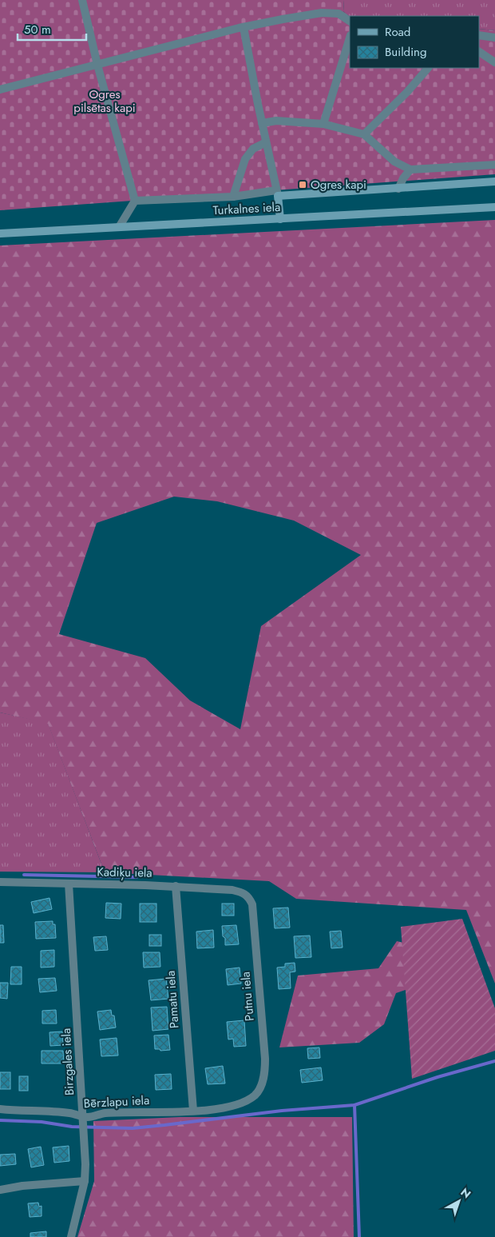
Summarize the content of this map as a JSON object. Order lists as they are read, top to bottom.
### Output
{
  "streets": {
    "main road": ["Turkalnes iela"],
    "street": [
      "Kadiķu iela",
      "Putnu iela",
      "Pamatu iela",
      "Birzgales iela",
      "Bērzlapu iela"
    ]
  },
  "crossings": [
    ["Kadiķu iela", "Putnu iela"],
    ["Kadiķu iela", "Pamatu iela"],
    ["Kadiķu iela", "Birzgales iela"],
    ["Putnu iela", "Bērzlapu iela"],
    ["Pamatu iela", "Bērzlapu iela"],
    ["Birzgales iela", "Bērzlapu iela"]
  ],
  "parks": ["Ogres pilsētas kapi"],
  "places": {
    "transit": ["Ogres kapi"]
  },
  "legend": ["Road", "Building"],
  "scale_bar": "50 m",
  "north": "top right"
}
